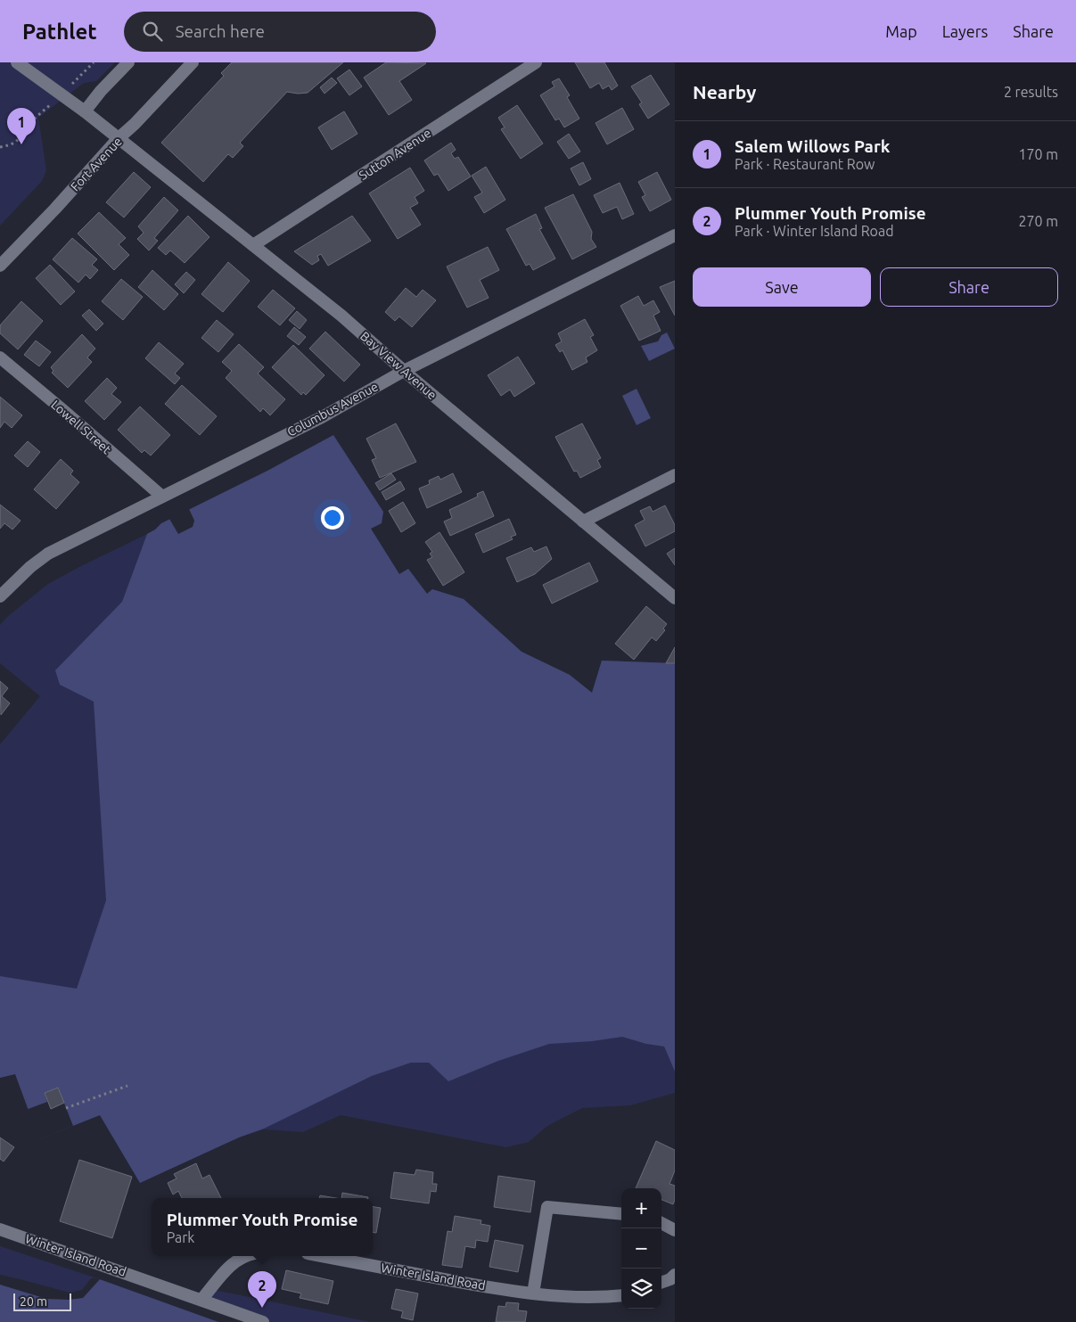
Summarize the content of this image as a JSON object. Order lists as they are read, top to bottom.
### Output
{
  "streets": {
    "street": [
      "Sutton Avenue",
      "Fort Avenue",
      "Bay View Avenue",
      "Columbus Avenue",
      "Lowell Street",
      "Winter Island Road"
    ]
  },
  "crossings": [
    ["Sutton Avenue", "Bay View Avenue"],
    ["Fort Avenue", "Bay View Avenue"],
    ["Bay View Avenue", "Columbus Avenue"],
    ["Columbus Avenue", "Lowell Street"]
  ],
  "scale_bar": "20 m",
  "page": {
    "header": "Pathlet",
    "search": "Search here",
    "nav": ["Map", "Layers", "Share"],
    "heading": ["Nearby", "2 results"],
    "pins": ["1", "2"],
    "list": [
      {
        "mark": "1",
        "name": "Salem Willows Park",
        "note": "Park · Restaurant Row",
        "value": "170 m"
      },
      {
        "mark": "2",
        "name": "Plummer Youth Promise",
        "note": "Park · Winter Island Road",
        "value": "270 m"
      }
    ],
    "buttons": ["Save", "Share"],
    "map_buttons": ["+", "−"],
    "popup": ["Plummer Youth Promise", "Park"],
    "scale": "20 m"
  }
}
